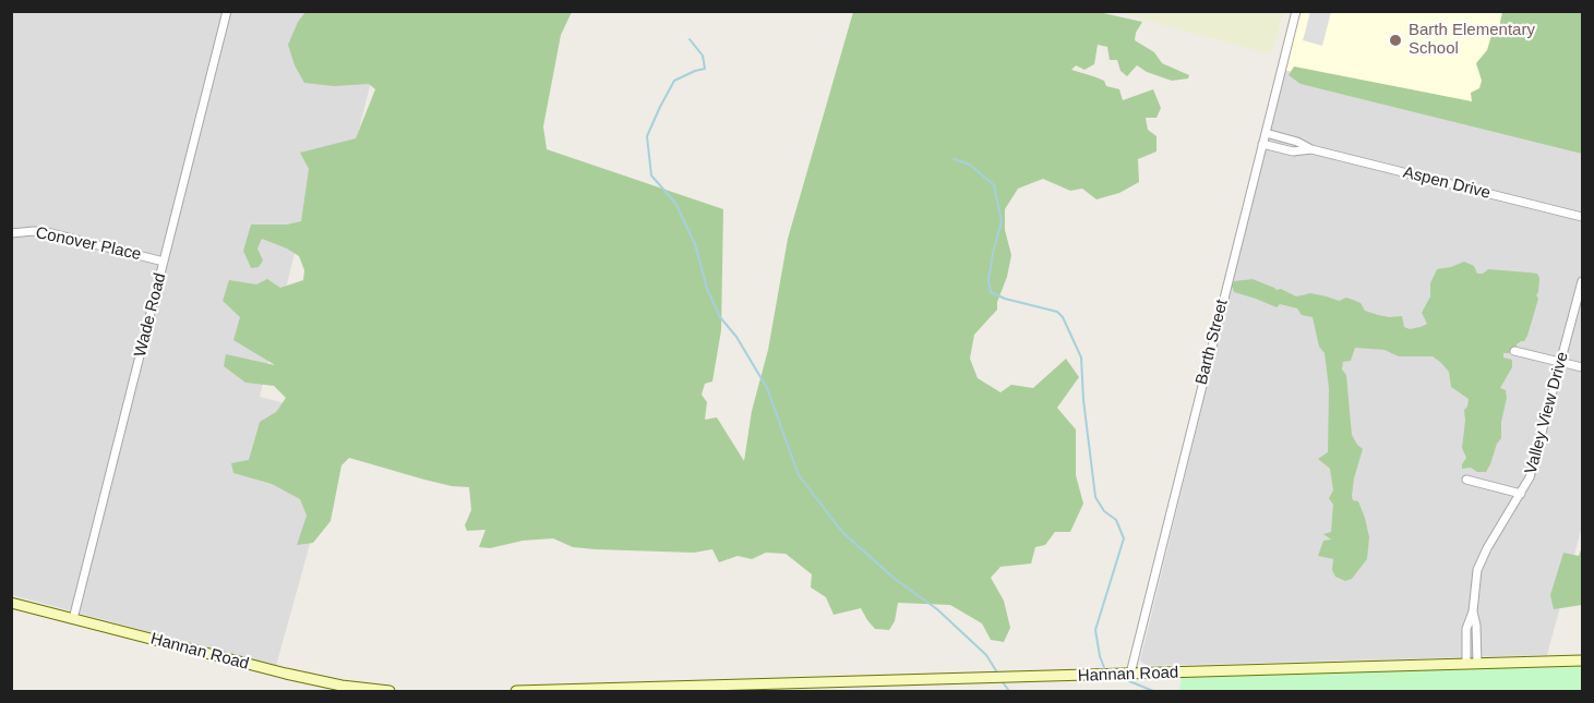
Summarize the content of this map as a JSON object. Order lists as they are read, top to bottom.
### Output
{
  "streets": {
    "street": [
      "Aspen Drive",
      "Conover Place",
      "Wade Road",
      "Barth Street",
      "Valley View Drive",
      "Hannan Road"
    ]
  },
  "crossings": [
    ["Aspen Drive", "Barth Street"],
    ["Conover Place", "Wade Road"],
    ["Wade Road", "Hannan Road"],
    ["Barth Street", "Hannan Road"],
    ["Valley View Drive", "Hannan Road"]
  ],
  "places": ["Barth Elementary School"]
}
